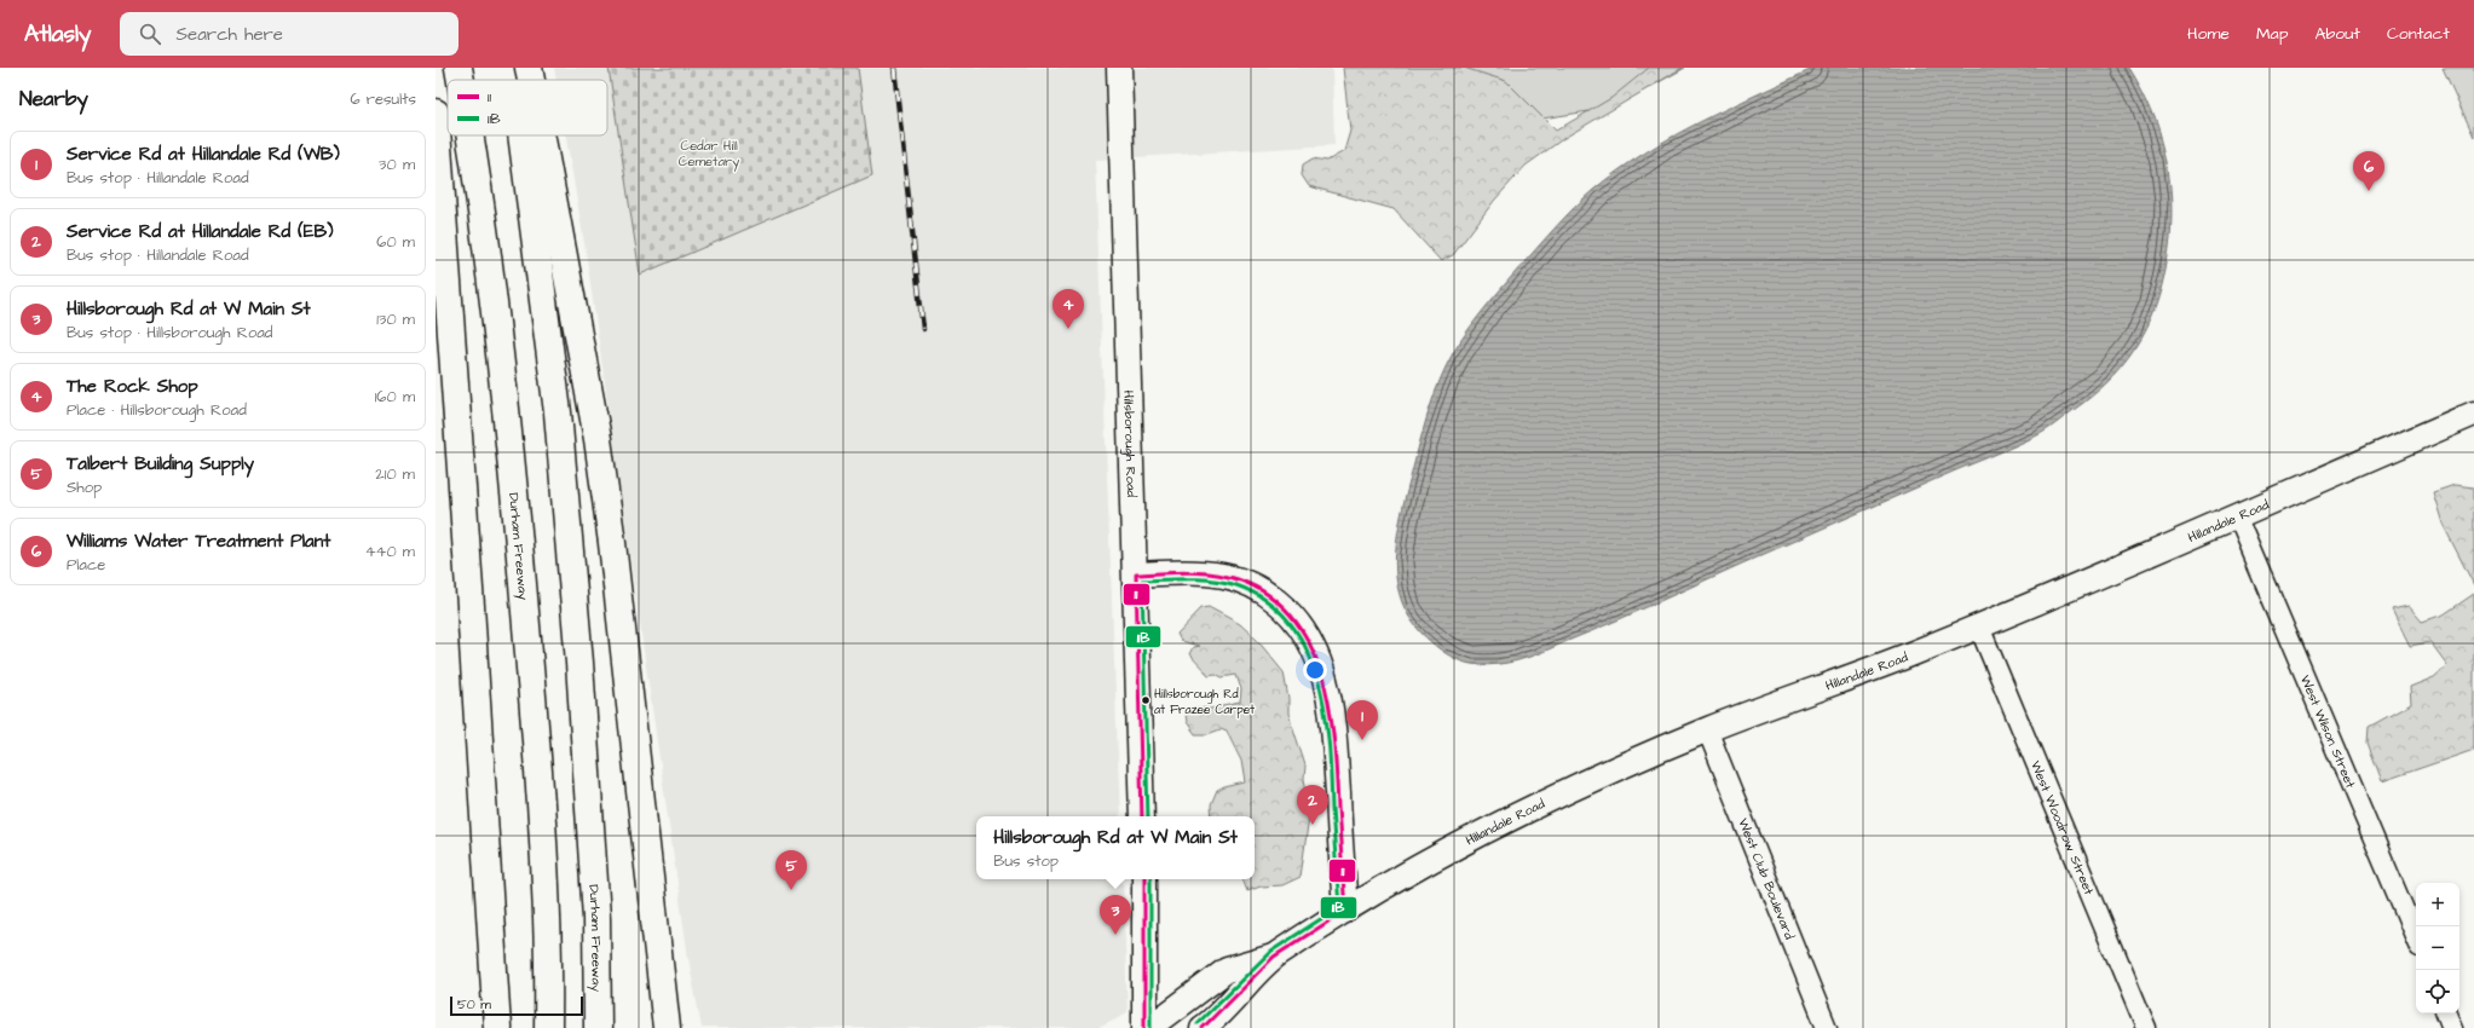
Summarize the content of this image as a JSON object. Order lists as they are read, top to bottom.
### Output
{
  "streets": {
    "highway": ["Durham Freeway"],
    "main road": ["Hillsborough Road", "Hillandale Road"],
    "street": ["West Wilson Street", "West Woodrow Street", "West Club Boulevard"]
  },
  "crossings": [
    ["Hillandale Road", "West Wilson Street"],
    ["Hillandale Road", "West Woodrow Street"],
    ["Hillandale Road", "West Club Boulevard"]
  ],
  "parks": ["Cedar Hill Cemetary"],
  "places": ["Hillsborough Rd at Frazee Carpet"],
  "lines": ["transit line 11", "transit line 11B"],
  "legend": ["11", "11B"],
  "scale_bar": "50 m",
  "page": {
    "header": "Atlasly",
    "search": "Search here",
    "nav": [
      "Home",
      "Map",
      "About",
      "Contact"
    ],
    "heading": ["Nearby", "6 results"],
    "list": [
      {
        "mark": "1",
        "name": "Service Rd at Hillandale Rd (WB)",
        "note": "Bus stop · Hillandale Road",
        "value": "30 m"
      },
      {
        "mark": "2",
        "name": "Service Rd at Hillandale Rd (EB)",
        "note": "Bus stop · Hillandale Road",
        "value": "60 m"
      },
      {
        "mark": "3",
        "name": "Hillsborough Rd at W Main St",
        "note": "Bus stop · Hillsborough Road",
        "value": "130 m"
      },
      {
        "mark": "4",
        "name": "The Rock Shop",
        "note": "Place · Hillsborough Road",
        "value": "160 m"
      },
      {
        "mark": "5",
        "name": "Talbert Building Supply",
        "note": "Shop",
        "value": "210 m"
      },
      {
        "mark": "6",
        "name": "Williams Water Treatment Plant",
        "note": "Place",
        "value": "440 m"
      }
    ],
    "pins": [
      "6",
      "4",
      "1",
      "2",
      "5",
      "3"
    ],
    "popup": ["Hillsborough Rd at W Main St", "Bus stop"],
    "map_buttons": ["+", "−"],
    "scale": "50 m"
  }
}
